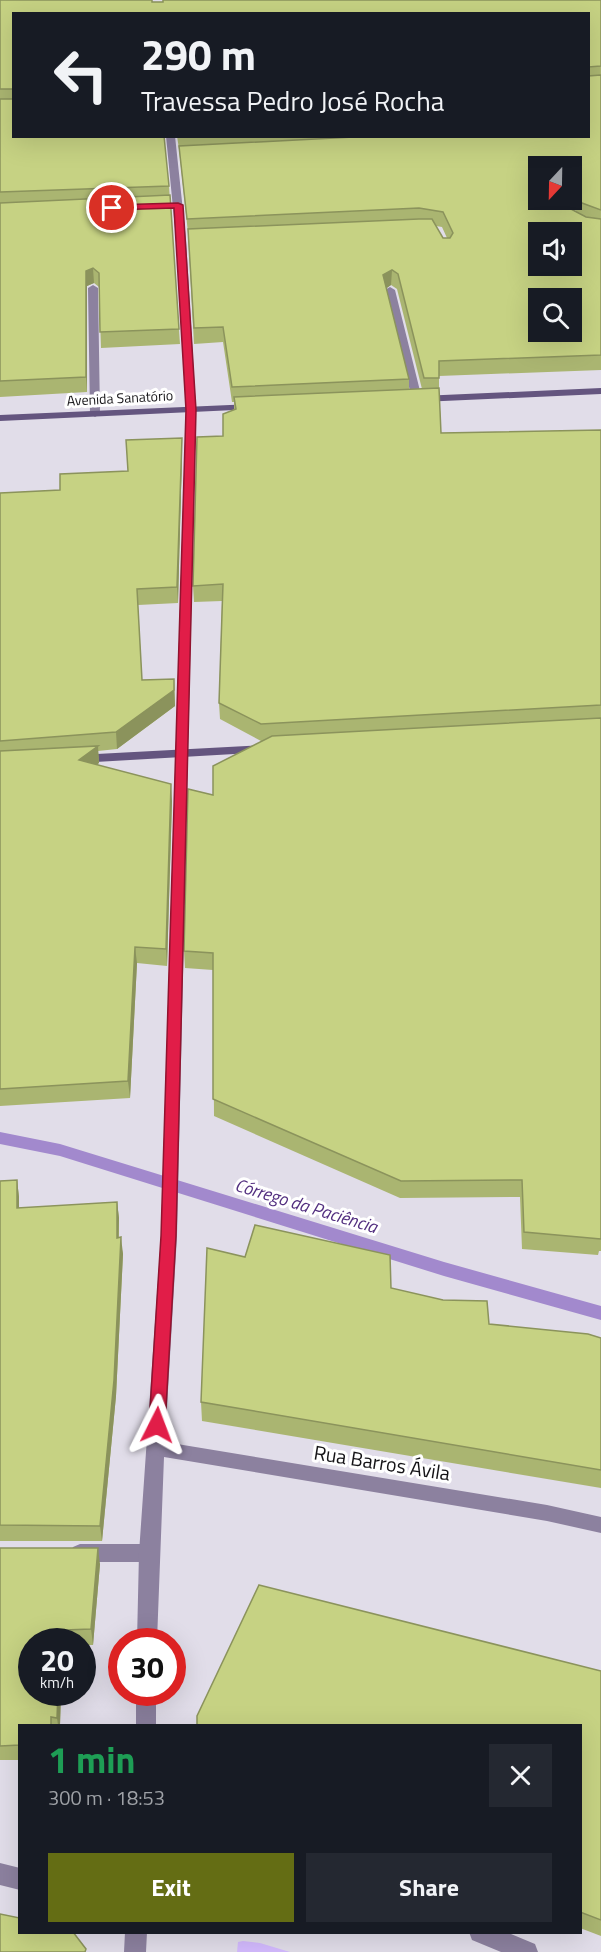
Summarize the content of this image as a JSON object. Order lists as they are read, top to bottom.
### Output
{
  "streets": {
    "street": ["Avenida Sanatório", "Rua Barros Ávila"]
  },
  "water": ["Córrego da Paciência"],
  "north": "bottom",
  "page": {
    "turn": ["290 m", "Travessa Pedro José Rocha"],
    "speed": "20 km/h",
    "limit": "30",
    "heading": ["1 min", "300 m · 18:53"],
    "buttons": ["Exit", "Share"]
  }
}
